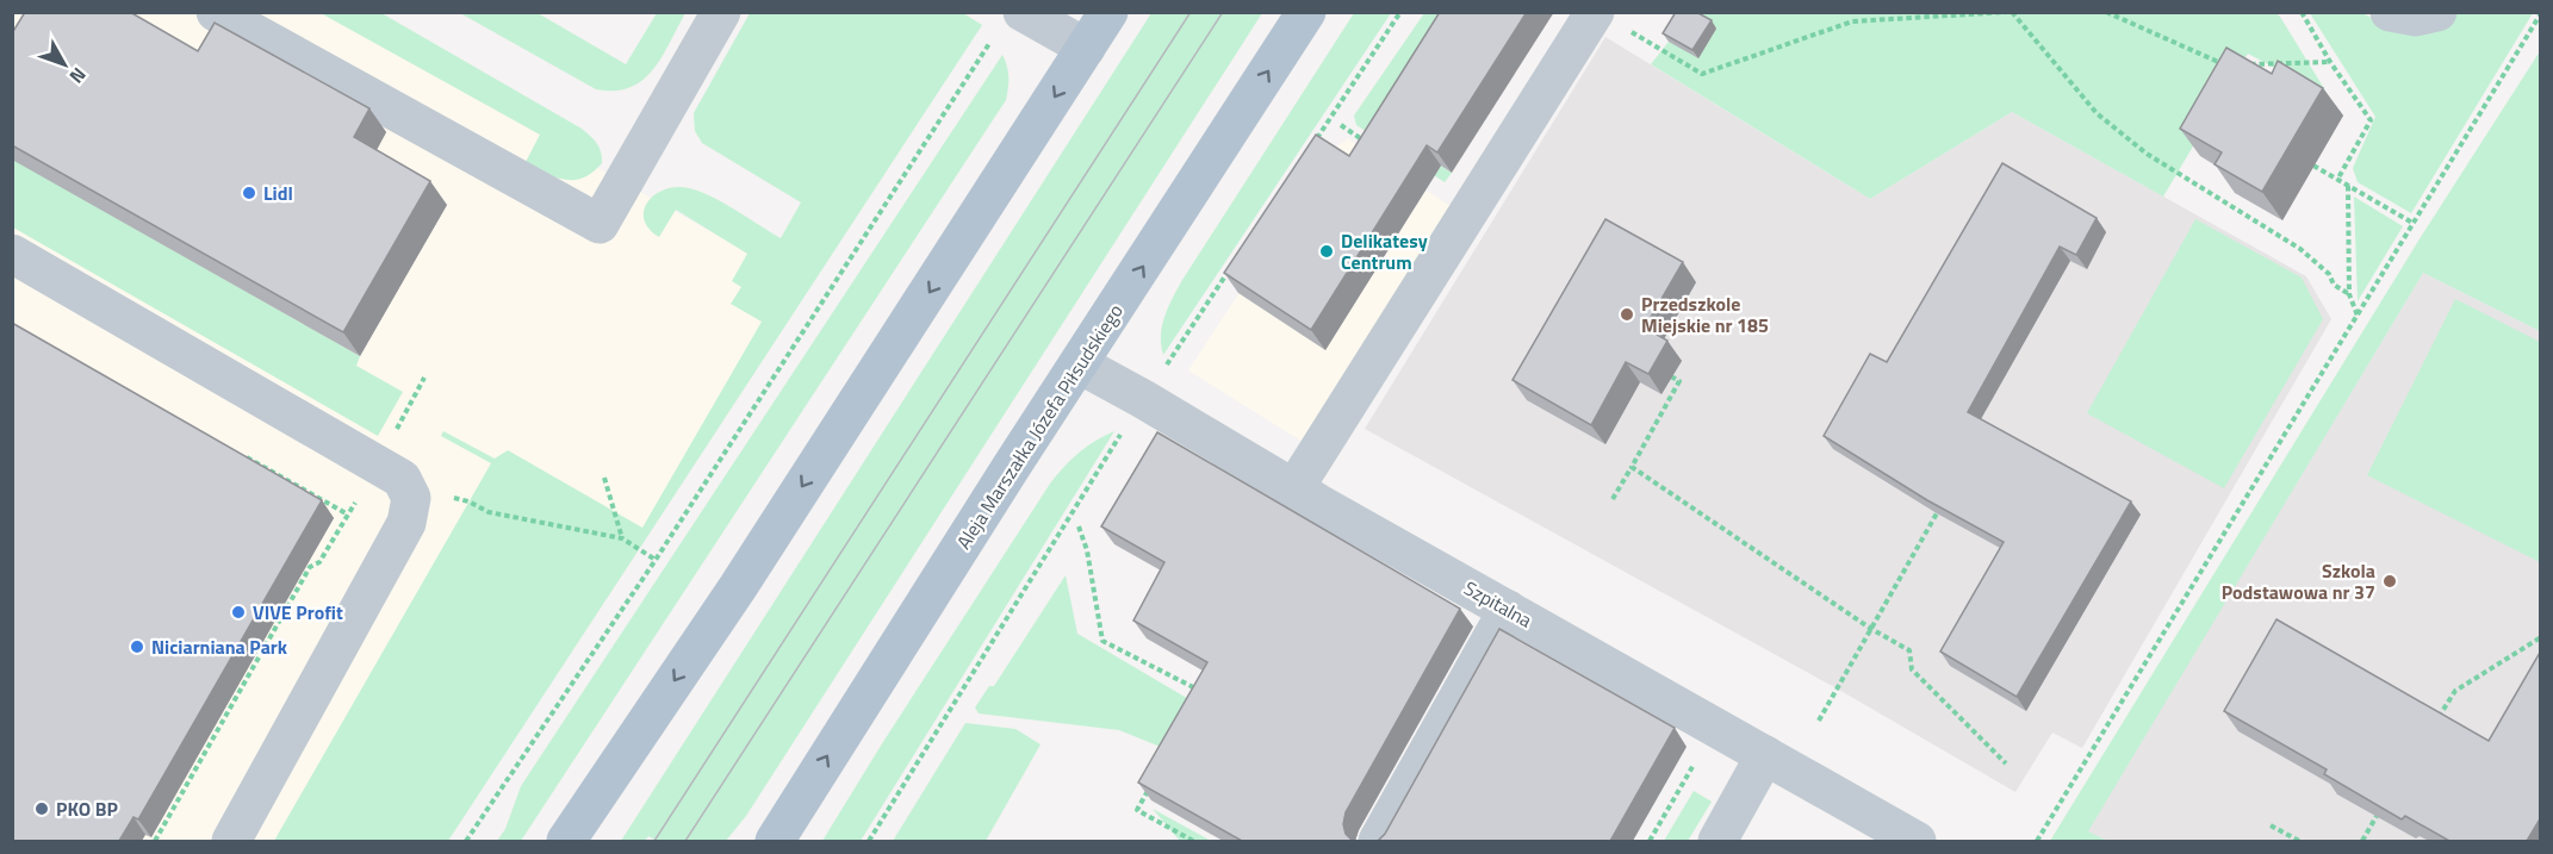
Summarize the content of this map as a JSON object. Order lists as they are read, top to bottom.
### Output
{
  "streets": {
    "main road": ["Aleja Marszałka Józefa Piłsudskiego"],
    "street": ["Szpitalna"]
  },
  "crossings": [
    ["Aleja Marszałka Józefa Piłsudskiego", "Szpitalna"]
  ],
  "places": [
    "Lidl",
    "Delikatesy Centrum",
    "Przedszkole Miejskie nr 185",
    "Szkola Podstawowa nr 37",
    "VIVE Profit",
    "Niciarniana Park",
    "PKO BP"
  ],
  "north": "bottom right"
}
